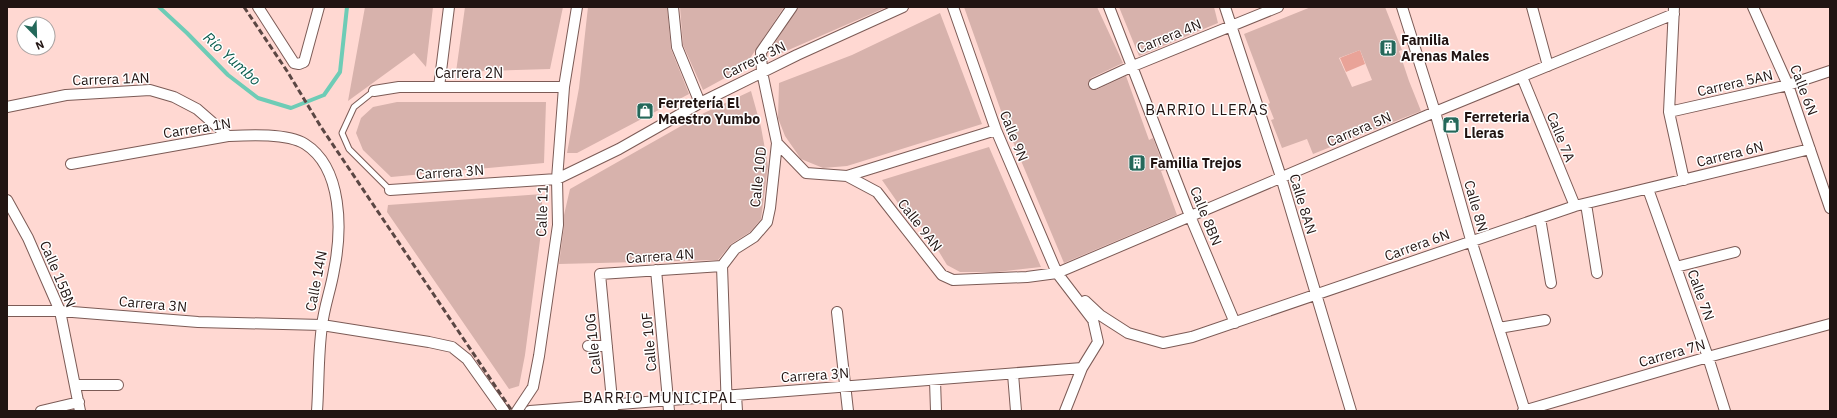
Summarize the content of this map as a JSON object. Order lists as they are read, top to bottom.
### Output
{
  "streets": {
    "street": [
      "Carrera 4N",
      "Carrera 3N",
      "Carrera 2N",
      "Carrera 1AN",
      "Carrera 5AN",
      "Calle 6N",
      "Carrera 1N",
      "Carrera 5N",
      "Calle 9N",
      "Calle 7A",
      "Carrera 6N",
      "Calle 10D",
      "Calle 8AN",
      "Calle 8N",
      "Calle 11",
      "Calle 8BN",
      "Calle 9AN",
      "Calle 15BN",
      "Calle 14N",
      "Calle 7N",
      "Calle 10F",
      "Calle 10G",
      "Carrera 7N"
    ]
  },
  "crossings": [
    ["Carrera 4N", "Calle 10D"],
    ["Carrera 4N", "Calle 8AN"],
    ["Carrera 4N", "Calle 8BN"],
    ["Carrera 4N", "Calle 10F"],
    ["Carrera 4N", "Calle 10G"],
    ["Carrera 3N", "Calle 10D"],
    ["Carrera 3N", "Calle 11"],
    ["Carrera 3N", "Calle 15BN"],
    ["Carrera 3N", "Calle 14N"],
    ["Carrera 3N", "Calle 10F"],
    ["Carrera 3N", "Calle 10G"],
    ["Carrera 2N", "Calle 11"],
    ["Carrera 1AN", "Carrera 1N"],
    ["Carrera 5AN", "Calle 6N"],
    ["Calle 6N", "Carrera 6N"],
    ["Carrera 1N", "Calle 14N"],
    ["Carrera 5N", "Calle 9N"],
    ["Carrera 5N", "Calle 7A"],
    ["Carrera 5N", "Carrera 6N"],
    ["Carrera 5N", "Calle 8AN"],
    ["Carrera 5N", "Calle 8N"],
    ["Carrera 5N", "Calle 8BN"],
    ["Carrera 5N", "Calle 9AN"],
    ["Calle 9N", "Carrera 6N"],
    ["Calle 9N", "Calle 9AN"],
    ["Calle 7A", "Carrera 6N"],
    ["Carrera 6N", "Calle 8AN"],
    ["Carrera 6N", "Calle 8N"],
    ["Carrera 6N", "Calle 8BN"],
    ["Carrera 6N", "Calle 9AN"],
    ["Carrera 6N", "Calle 7N"],
    ["Calle 10D", "Calle 9AN"],
    ["Calle 8N", "Carrera 7N"],
    ["Calle 7N", "Carrera 7N"]
  ],
  "districts": ["BARRIO LLERAS", "BARRIO MUNICIPAL"],
  "water": ["Río Yumbo"],
  "places": {
    "building": ["Familia Arenas Males", "Familia Trejos"],
    "shop": ["Ferretería El Maestro Yumbo", "Ferreteria Lleras"]
  },
  "north": "bottom right"
}
